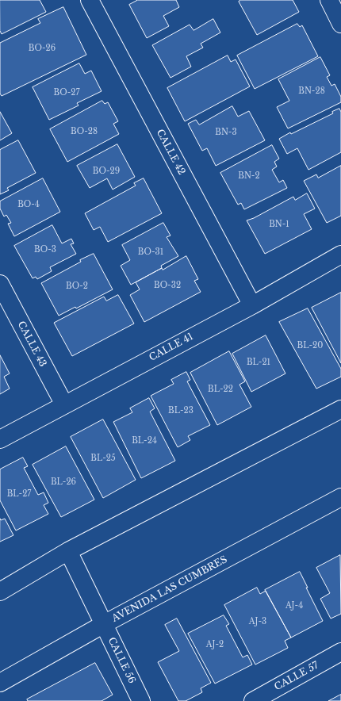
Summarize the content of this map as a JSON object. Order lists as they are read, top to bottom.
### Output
{
  "streets": {
    "street": [
      "CALLE 42",
      "CALLE 43",
      "CALLE 41",
      "AVENIDA LAS CUMBRES",
      "CALLE 56",
      "CALLE 57"
    ]
  },
  "crossings": [
    ["CALLE 42", "CALLE 41"],
    ["CALLE 43", "CALLE 41"],
    ["AVENIDA LAS CUMBRES", "CALLE 56"]
  ],
  "house_numbers": [
    "BO-26",
    "BN-28",
    "BO-27",
    "BO-28",
    "BN-3",
    "BO-29",
    "BN-2",
    "BO-4",
    "BN-1",
    "BO-3",
    "BO-31",
    "BO-32",
    "BO-2",
    "BL-20",
    "BL-21",
    "BL-22",
    "BL-23",
    "BL-24",
    "BL-25",
    "BL-26",
    "BL-27",
    "AJ-4",
    "AJ-3",
    "AJ-2"
  ]
}
